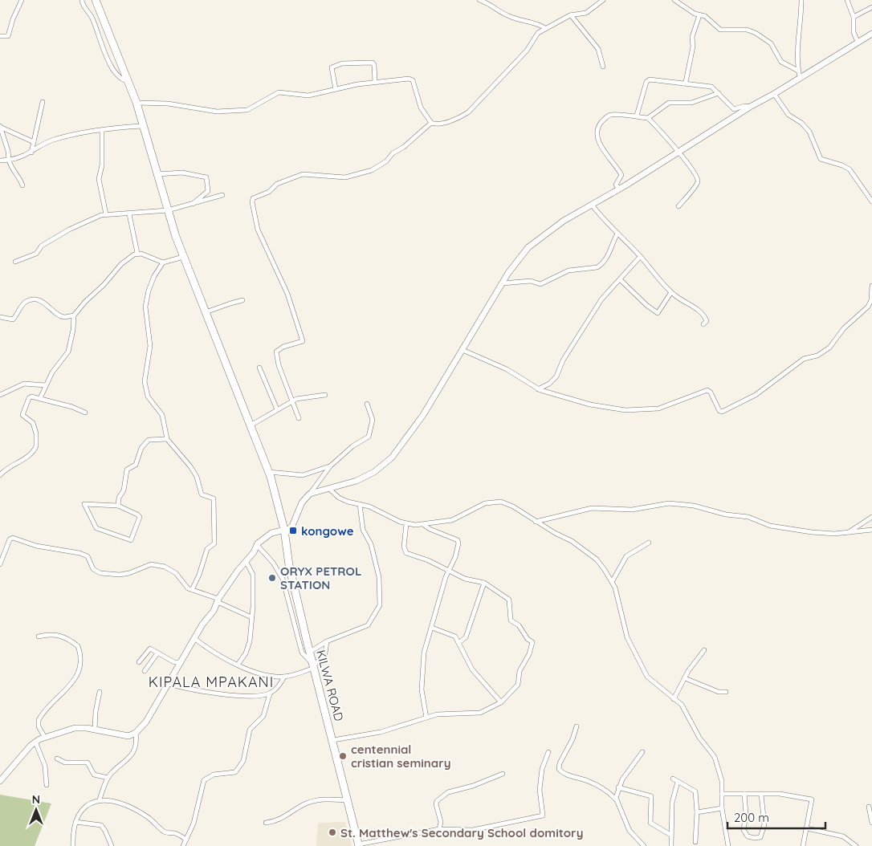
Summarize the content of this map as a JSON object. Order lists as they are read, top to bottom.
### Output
{
  "streets": {
    "highway": ["KILWA ROAD"]
  },
  "districts": ["KIPALA MPAKANI"],
  "places": {
    "transit": ["kongowe"],
    "other": ["ORYX PETROL STATION", "centennial cristian seminary", "St. Matthew's Secondary School domitory"]
  },
  "scale_bar": "200 m",
  "north": "top"
}
